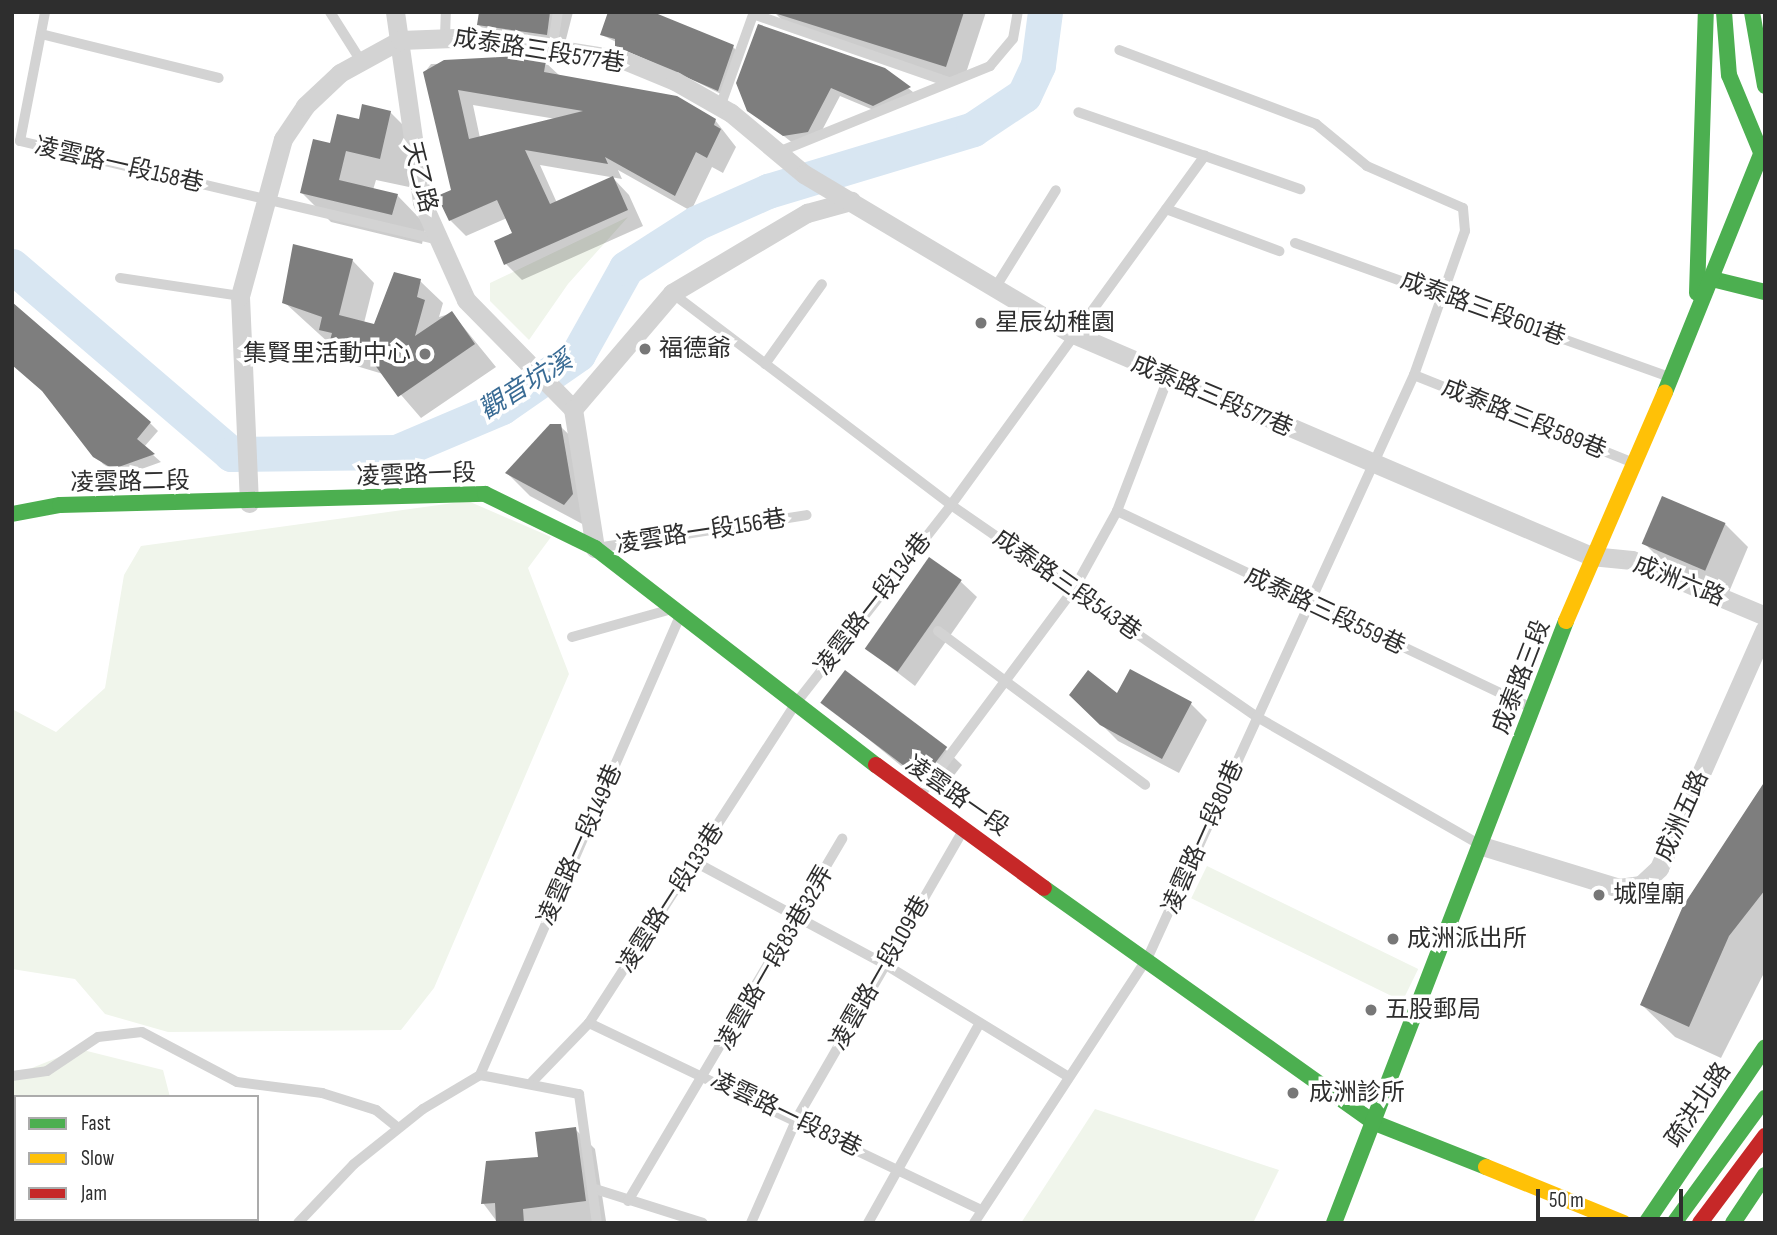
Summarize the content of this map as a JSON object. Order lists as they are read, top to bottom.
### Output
{
  "streets": {
    "main road": [
      "凌雲路一段",
      "凌雲路二段",
      "成泰路三段",
      "疏洪北路"
    ],
    "street": [
      "成泰路三段577巷",
      "天乙路",
      "成洲六路",
      "成洲五路"
    ],
    "lane": [
      "凌雲路一段158巷",
      "成泰路三段601巷",
      "成泰路三段589巷",
      "凌雲路一段156巷",
      "成泰路三段543巷",
      "凌雲路一段134巷",
      "成泰路三段559巷",
      "凌雲路一段80巷",
      "凌雲路一段149巷",
      "凌雲路一段133巷",
      "凌雲路一段83巷32弄",
      "凌雲路一段109巷",
      "凌雲路一段83巷"
    ]
  },
  "crossings": [
    ["成泰路三段577巷", "凌雲路一段158巷"],
    ["成泰路三段577巷", "天乙路"],
    ["成泰路三段577巷", "成洲六路"],
    ["成泰路三段577巷", "凌雲路一段134巷"],
    ["成泰路三段577巷", "成泰路三段"],
    ["成泰路三段577巷", "凌雲路一段80巷"],
    ["凌雲路一段158巷", "天乙路"],
    ["成泰路三段601巷", "成泰路三段"],
    ["成泰路三段601巷", "凌雲路一段80巷"],
    ["成泰路三段589巷", "成泰路三段"],
    ["成泰路三段589巷", "凌雲路一段80巷"],
    ["凌雲路一段", "凌雲路二段"],
    ["凌雲路一段", "凌雲路一段156巷"],
    ["凌雲路一段", "凌雲路一段134巷"],
    ["凌雲路一段", "成泰路三段"],
    ["凌雲路一段", "凌雲路一段80巷"],
    ["凌雲路一段", "凌雲路一段149巷"],
    ["凌雲路一段", "凌雲路一段133巷"],
    ["凌雲路一段", "凌雲路一段109巷"],
    ["成洲六路", "成泰路三段"],
    ["成泰路三段543巷", "凌雲路一段134巷"],
    ["成泰路三段543巷", "成泰路三段"],
    ["成泰路三段543巷", "成洲五路"],
    ["成泰路三段543巷", "凌雲路一段80巷"],
    ["凌雲路一段134巷", "凌雲路一段133巷"],
    ["成泰路三段559巷", "成泰路三段"],
    ["成泰路三段559巷", "凌雲路一段80巷"],
    ["成泰路三段", "成洲五路"],
    ["凌雲路一段133巷", "凌雲路一段83巷"],
    ["凌雲路一段83巷32弄", "凌雲路一段83巷"],
    ["凌雲路一段109巷", "凌雲路一段83巷"]
  ],
  "water": ["觀音坑溪"],
  "places": [
    "星辰幼稚園",
    "福德爺",
    "集賢里活動中心",
    "城隍廟",
    "成洲派出所",
    "五股郵局",
    "成洲診所"
  ],
  "legend": ["Fast", "Slow", "Jam"],
  "scale_bar": "50 m"
}
